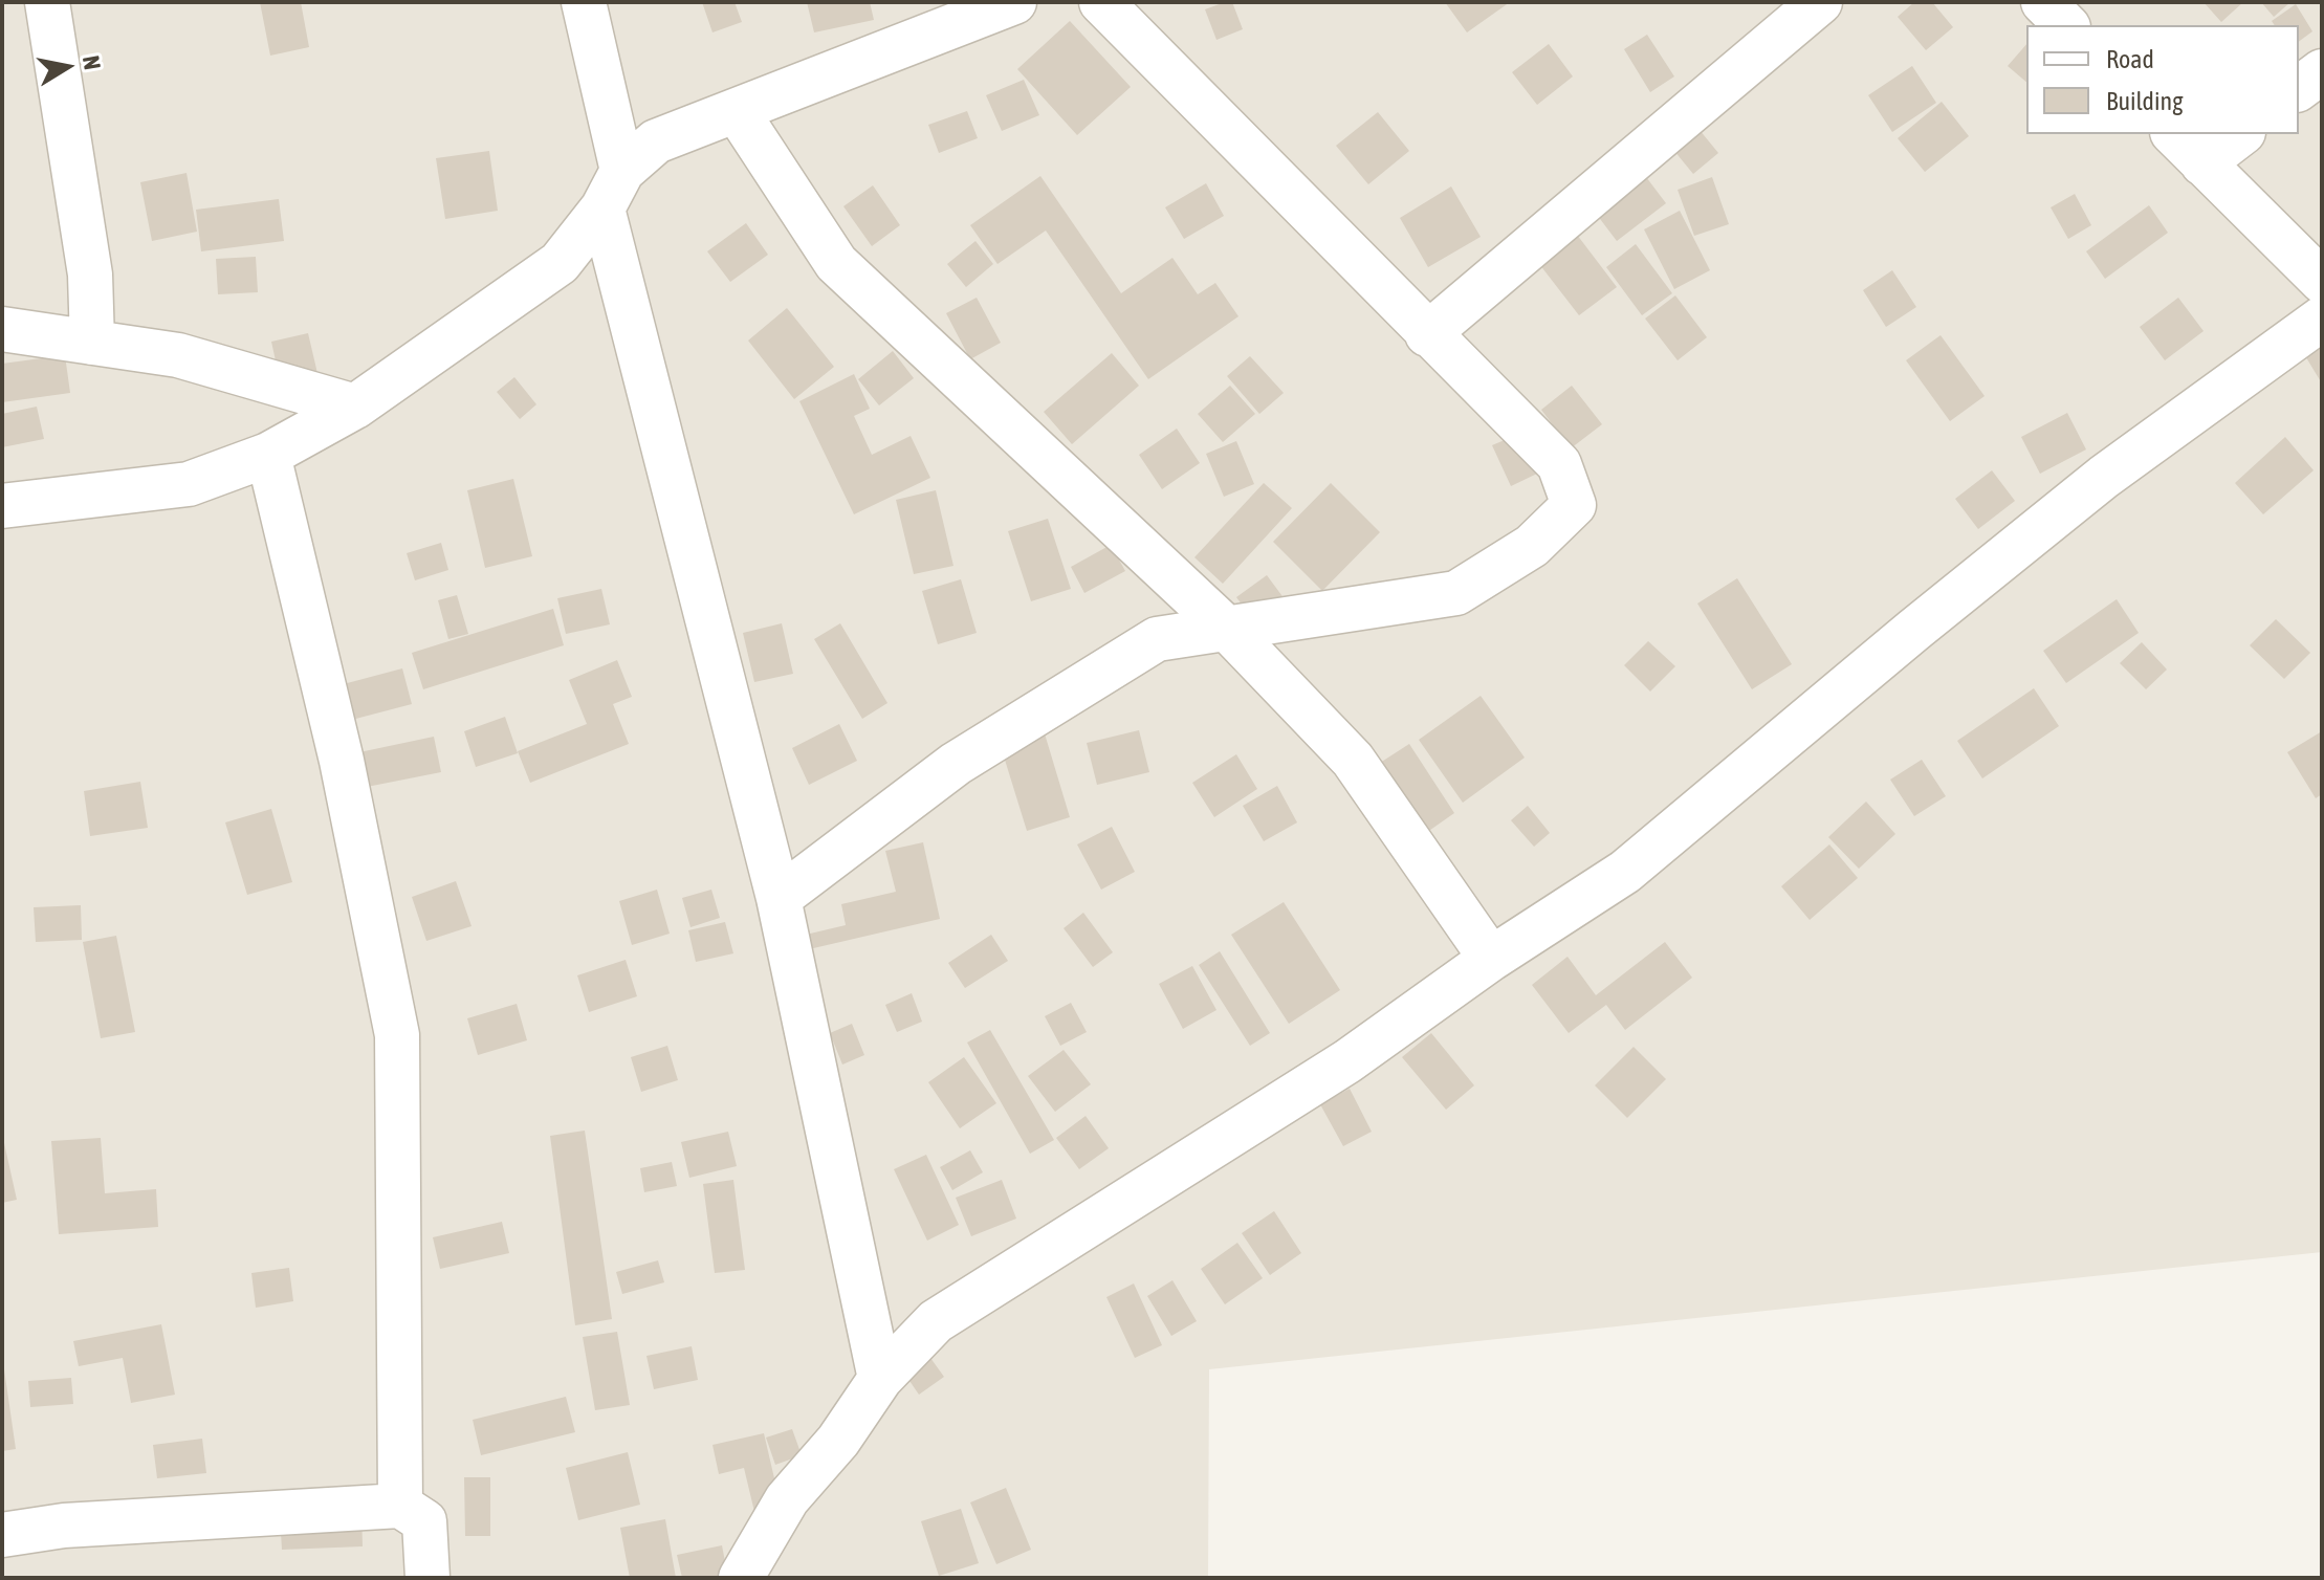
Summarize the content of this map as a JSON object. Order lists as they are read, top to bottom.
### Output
{
  "legend": ["Road", "Building"],
  "north": "right"
}
